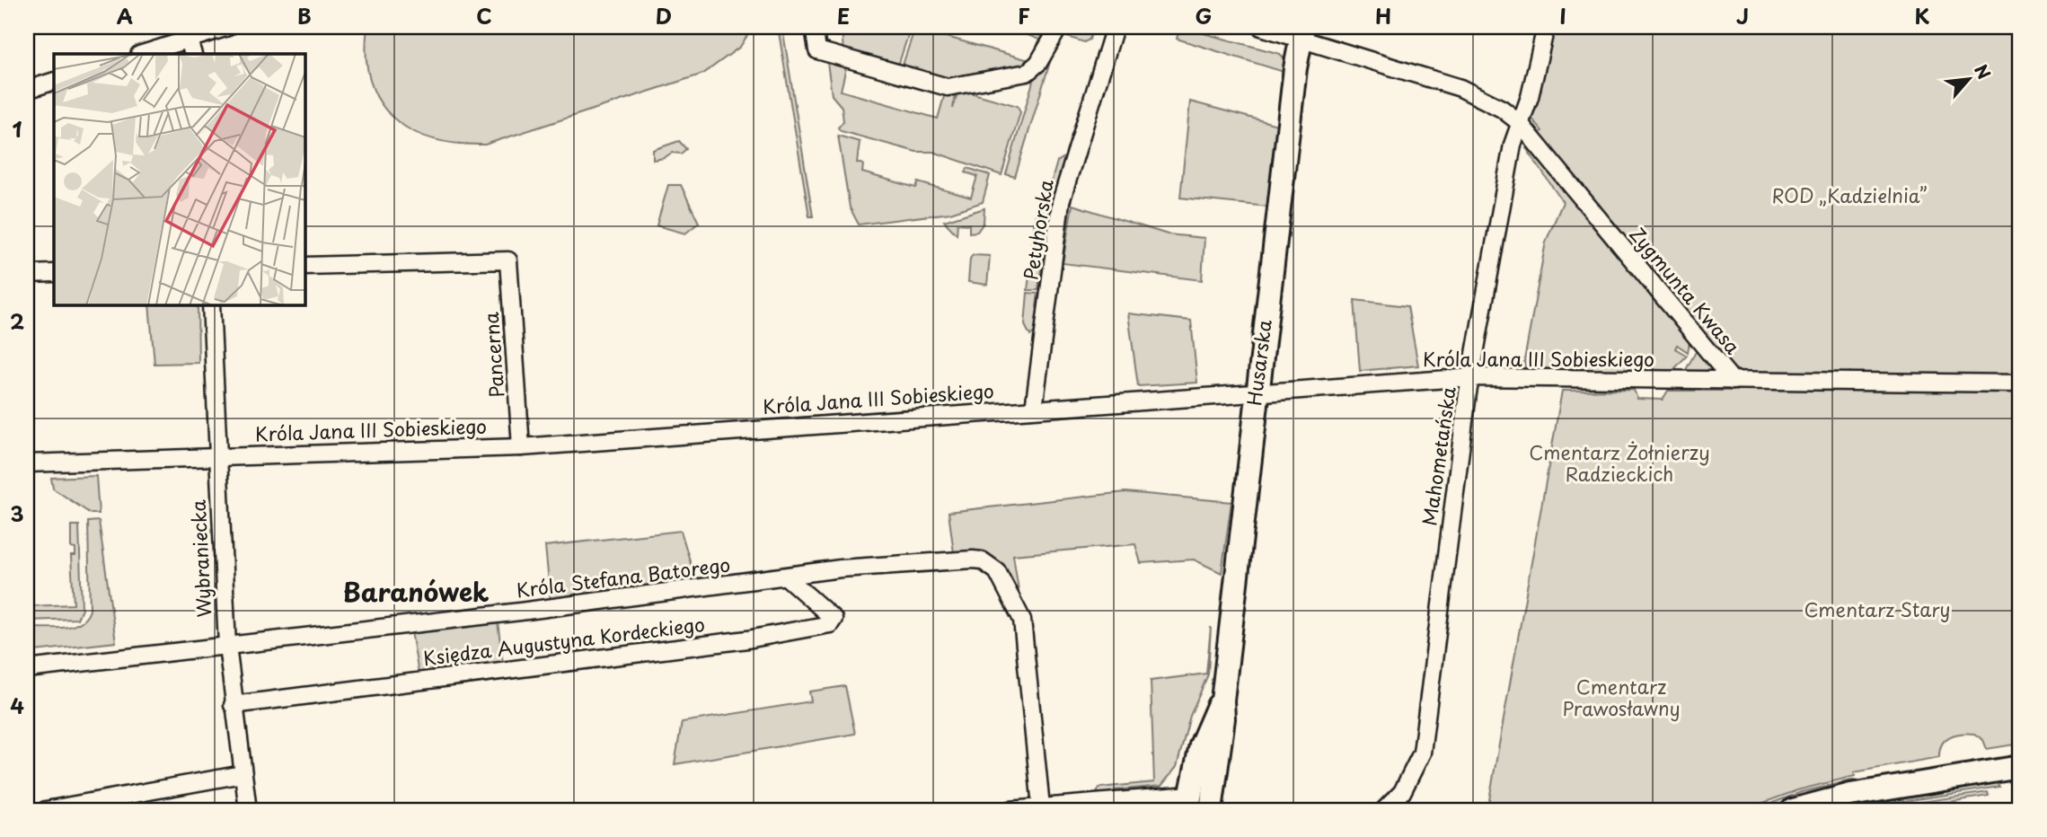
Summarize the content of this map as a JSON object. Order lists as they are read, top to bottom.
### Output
{
  "streets": {
    "main road": ["Husarska"],
    "street": [
      "Petyhorska",
      "Zygmunta Kwasa",
      "Pancerna",
      "Króla Jana III Sobieskiego",
      "Mahometańska",
      "Wybraniecka",
      "Króla Stefana Batorego",
      "Księdza Augustyna Kordeckiego"
    ]
  },
  "crossings": [
    ["Petyhorska", "Króla Jana III Sobieskiego"],
    ["Zygmunta Kwasa", "Króla Jana III Sobieskiego"],
    ["Zygmunta Kwasa", "Husarska"],
    ["Zygmunta Kwasa", "Mahometańska"],
    ["Pancerna", "Króla Jana III Sobieskiego"],
    ["Króla Jana III Sobieskiego", "Husarska"],
    ["Króla Jana III Sobieskiego", "Mahometańska"],
    ["Króla Jana III Sobieskiego", "Wybraniecka"],
    ["Wybraniecka", "Króla Stefana Batorego"],
    ["Wybraniecka", "Księdza Augustyna Kordeckiego"],
    ["Króla Stefana Batorego", "Księdza Augustyna Kordeckiego"]
  ],
  "districts": ["Baranówek"],
  "parks": [
    "ROD „Kadzielnia”",
    "Cmentarz Żołnierzy Radzieckich",
    "Cmentarz Stary",
    "Cmentarz Prawosławny"
  ],
  "north": "top right",
  "grid": {
    "columns": [
      "A",
      "B",
      "C",
      "D",
      "E",
      "F",
      "G",
      "H",
      "I",
      "J",
      "K"
    ],
    "rows": [
      "1",
      "2",
      "3",
      "4"
    ]
  }
}
